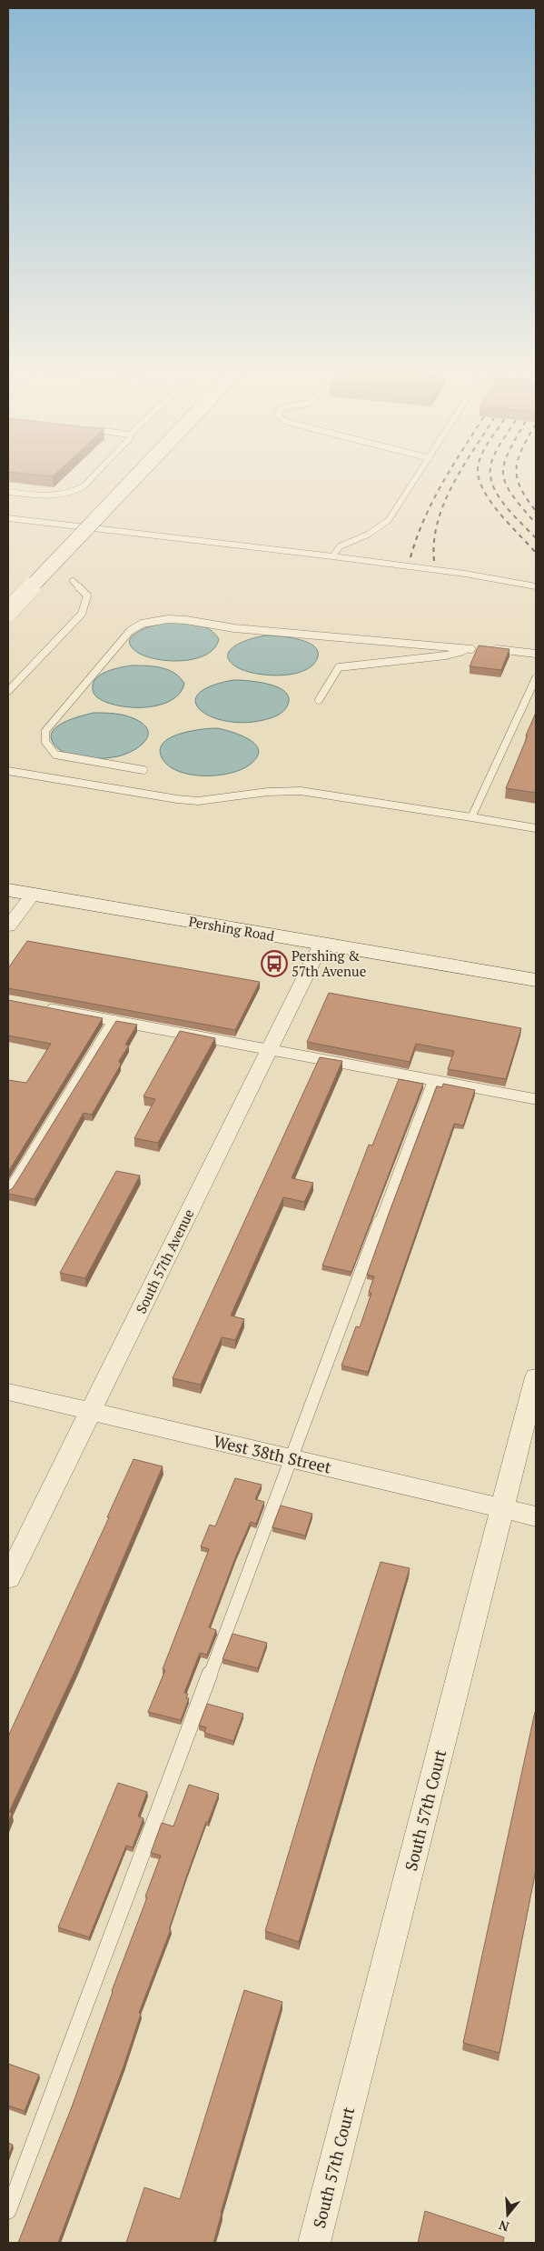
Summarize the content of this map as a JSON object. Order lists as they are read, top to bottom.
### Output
{
  "streets": {
    "main road": ["Pershing Road"],
    "street": ["South 57th Avenue", "West 38th Street", "South 57th Court"]
  },
  "crossings": [
    ["Pershing Road", "South 57th Avenue"],
    ["South 57th Avenue", "West 38th Street"],
    ["West 38th Street", "South 57th Court"]
  ],
  "places": {
    "bus stop": ["Pershing & 57th Avenue"]
  },
  "north": "bottom"
}
